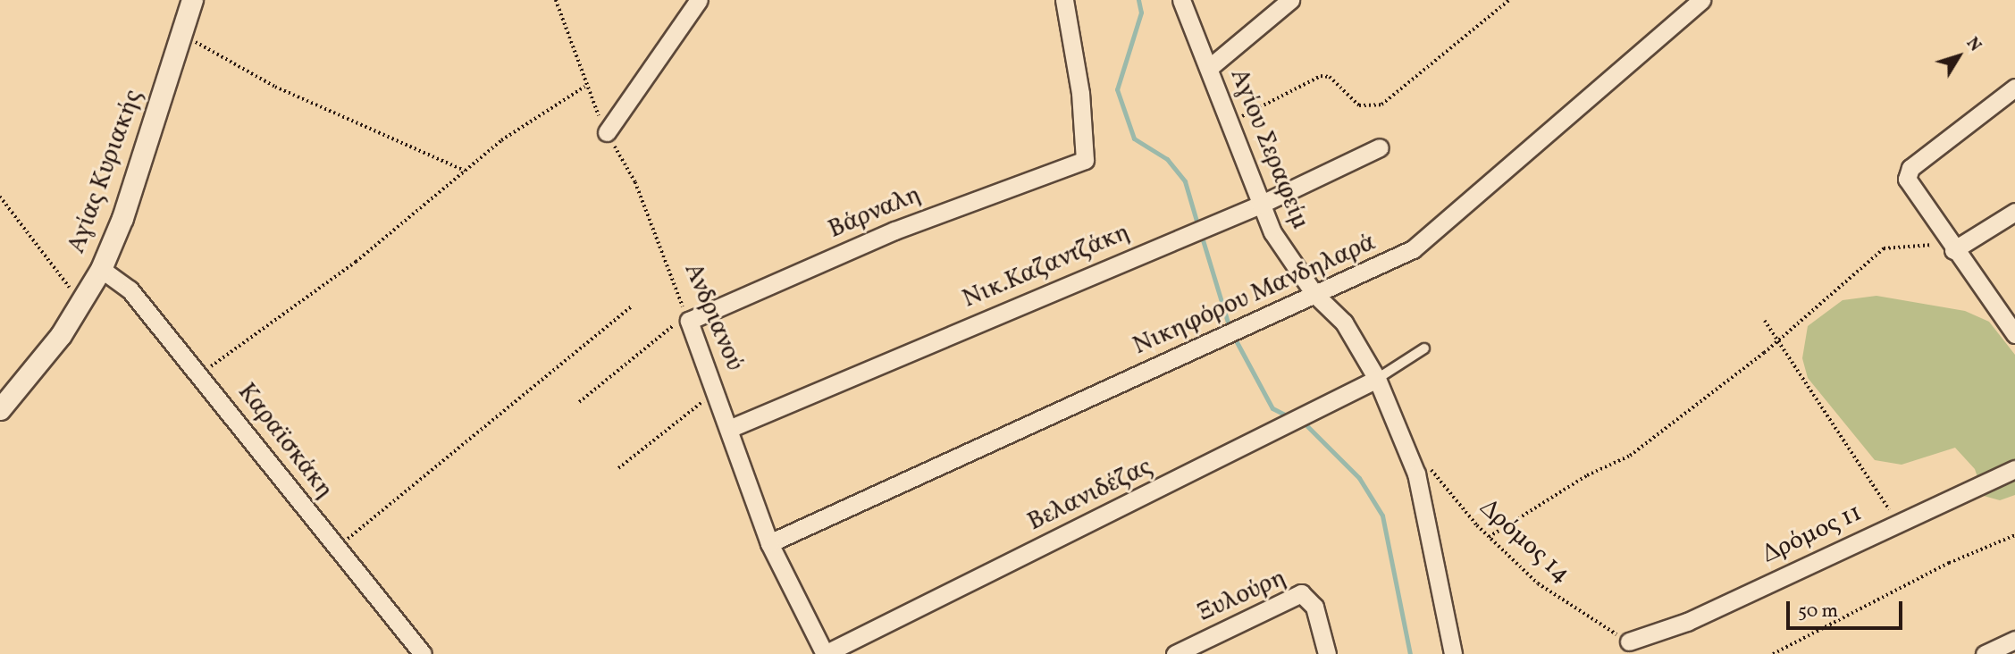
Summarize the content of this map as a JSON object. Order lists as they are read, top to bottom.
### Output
{
  "streets": {
    "street": [
      "Αγίου Σεραφείμ",
      "Αγίας Κυριακής",
      "Βάρναλη",
      "Νικ.Καζαντζάκη",
      "Νικηφόρου Μανδηλαρά",
      "Ανδριανού",
      "Καραϊσκάκη",
      "Βελανιδέζας",
      "Δρόμος 11",
      "Ξυλούρη"
    ],
    "path": ["Δρόμος 14"]
  },
  "crossings": [
    ["Αγίου Σεραφείμ", "Νικ.Καζαντζάκη"],
    ["Αγίου Σεραφείμ", "Νικηφόρου Μανδηλαρά"],
    ["Αγίου Σεραφείμ", "Βελανιδέζας"],
    ["Αγίας Κυριακής", "Καραϊσκάκη"],
    ["Βάρναλη", "Ανδριανού"],
    ["Νικ.Καζαντζάκη", "Ανδριανού"],
    ["Νικηφόρου Μανδηλαρά", "Ανδριανού"],
    ["Ανδριανού", "Βελανιδέζας"],
    ["Δρόμος 11", "Δρόμος 14"]
  ],
  "scale_bar": "50 m",
  "north": "top right"
}
